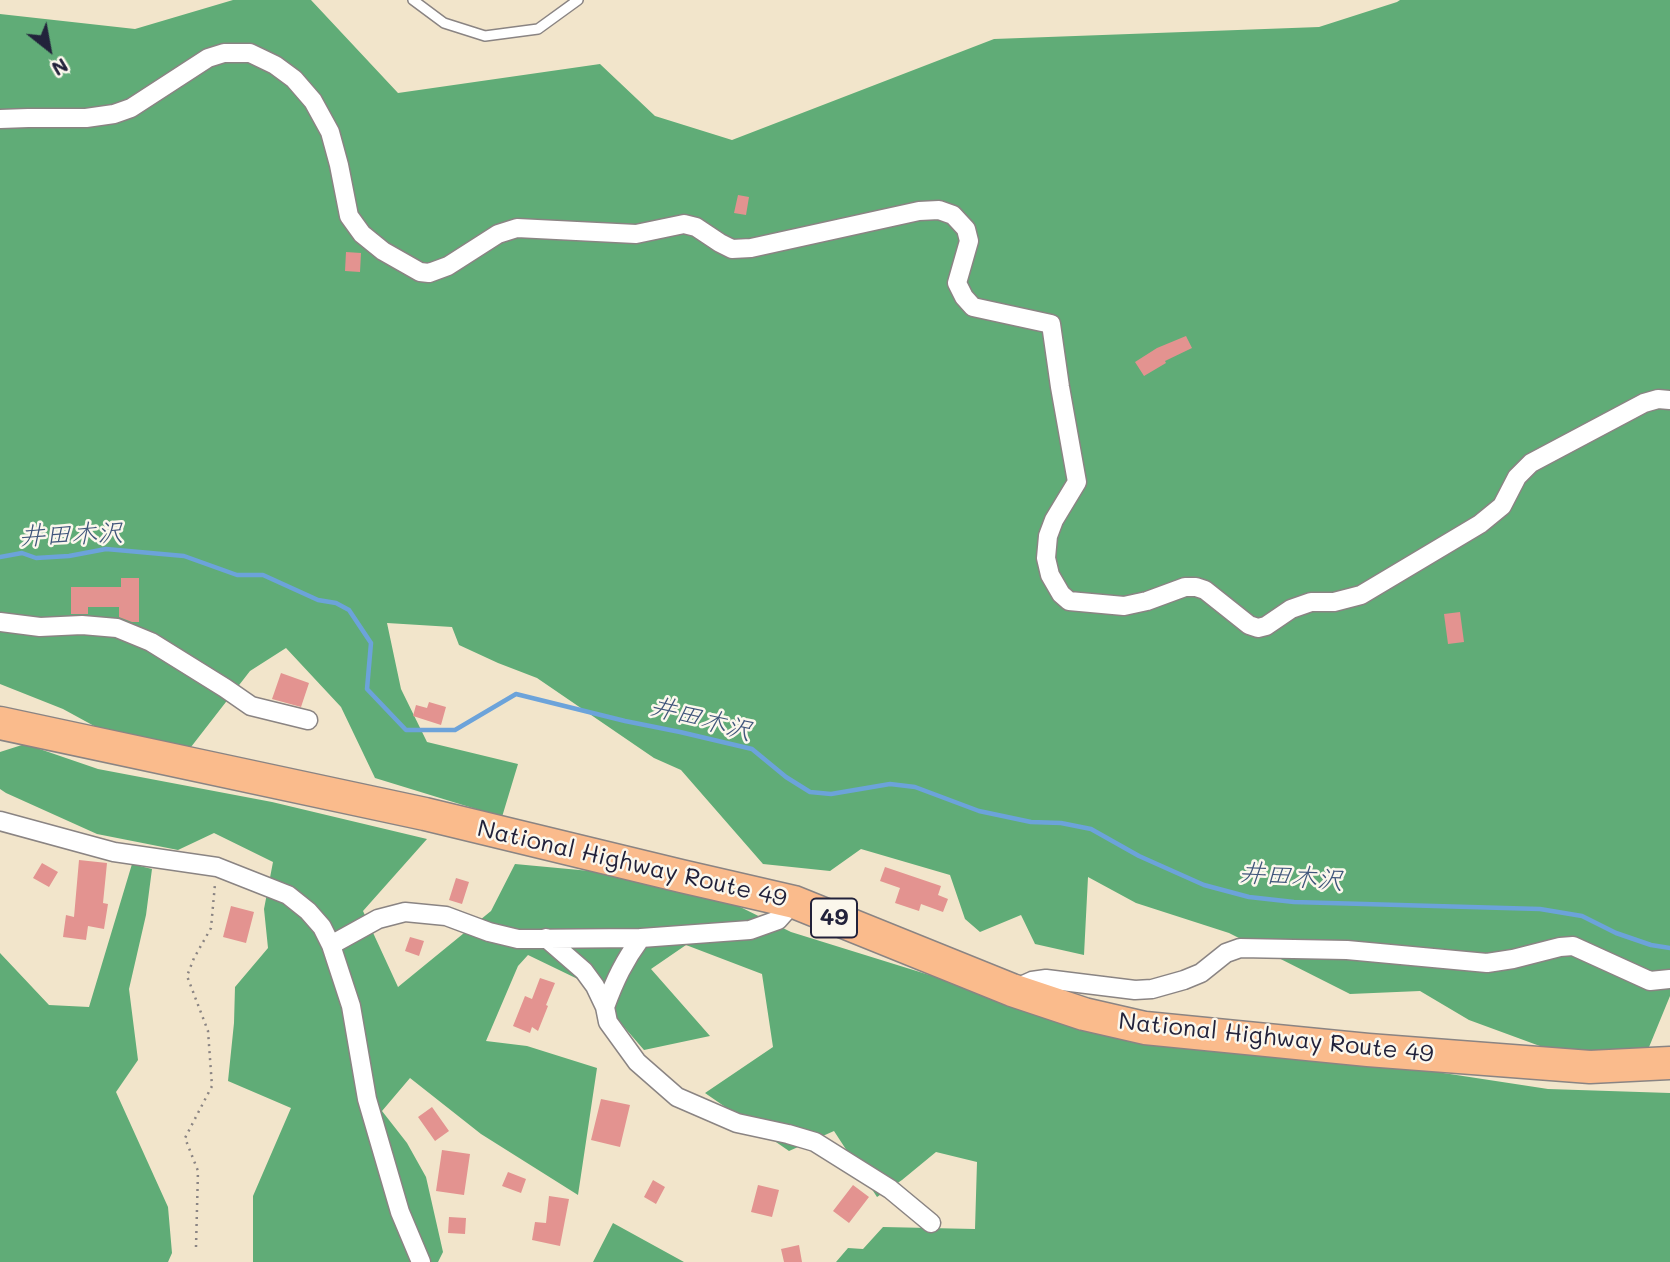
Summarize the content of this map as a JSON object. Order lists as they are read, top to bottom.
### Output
{
  "streets": {
    "highway": ["National Highway Route 49", "49"]
  },
  "water": ["井田木沢"],
  "north": "bottom right"
}
